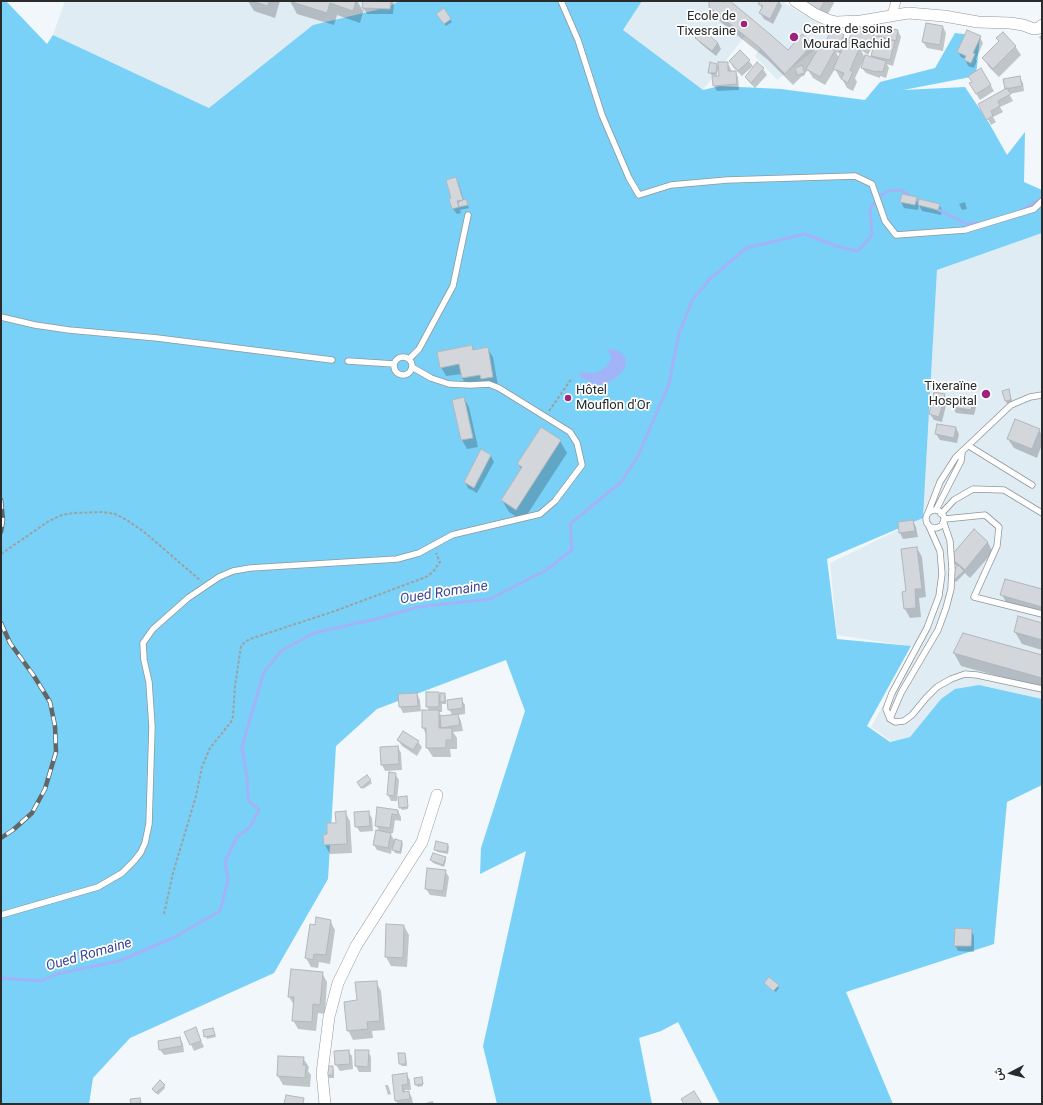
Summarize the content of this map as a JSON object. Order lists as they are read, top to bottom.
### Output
{
  "water": ["Oued Romaine"],
  "places": [
    "Ecole de Tixesraine",
    "Centre de soins Mourad Rachid",
    "Tixeraïne Hospital",
    "Hôtel Mouflon d'Or"
  ],
  "north": "left"
}
